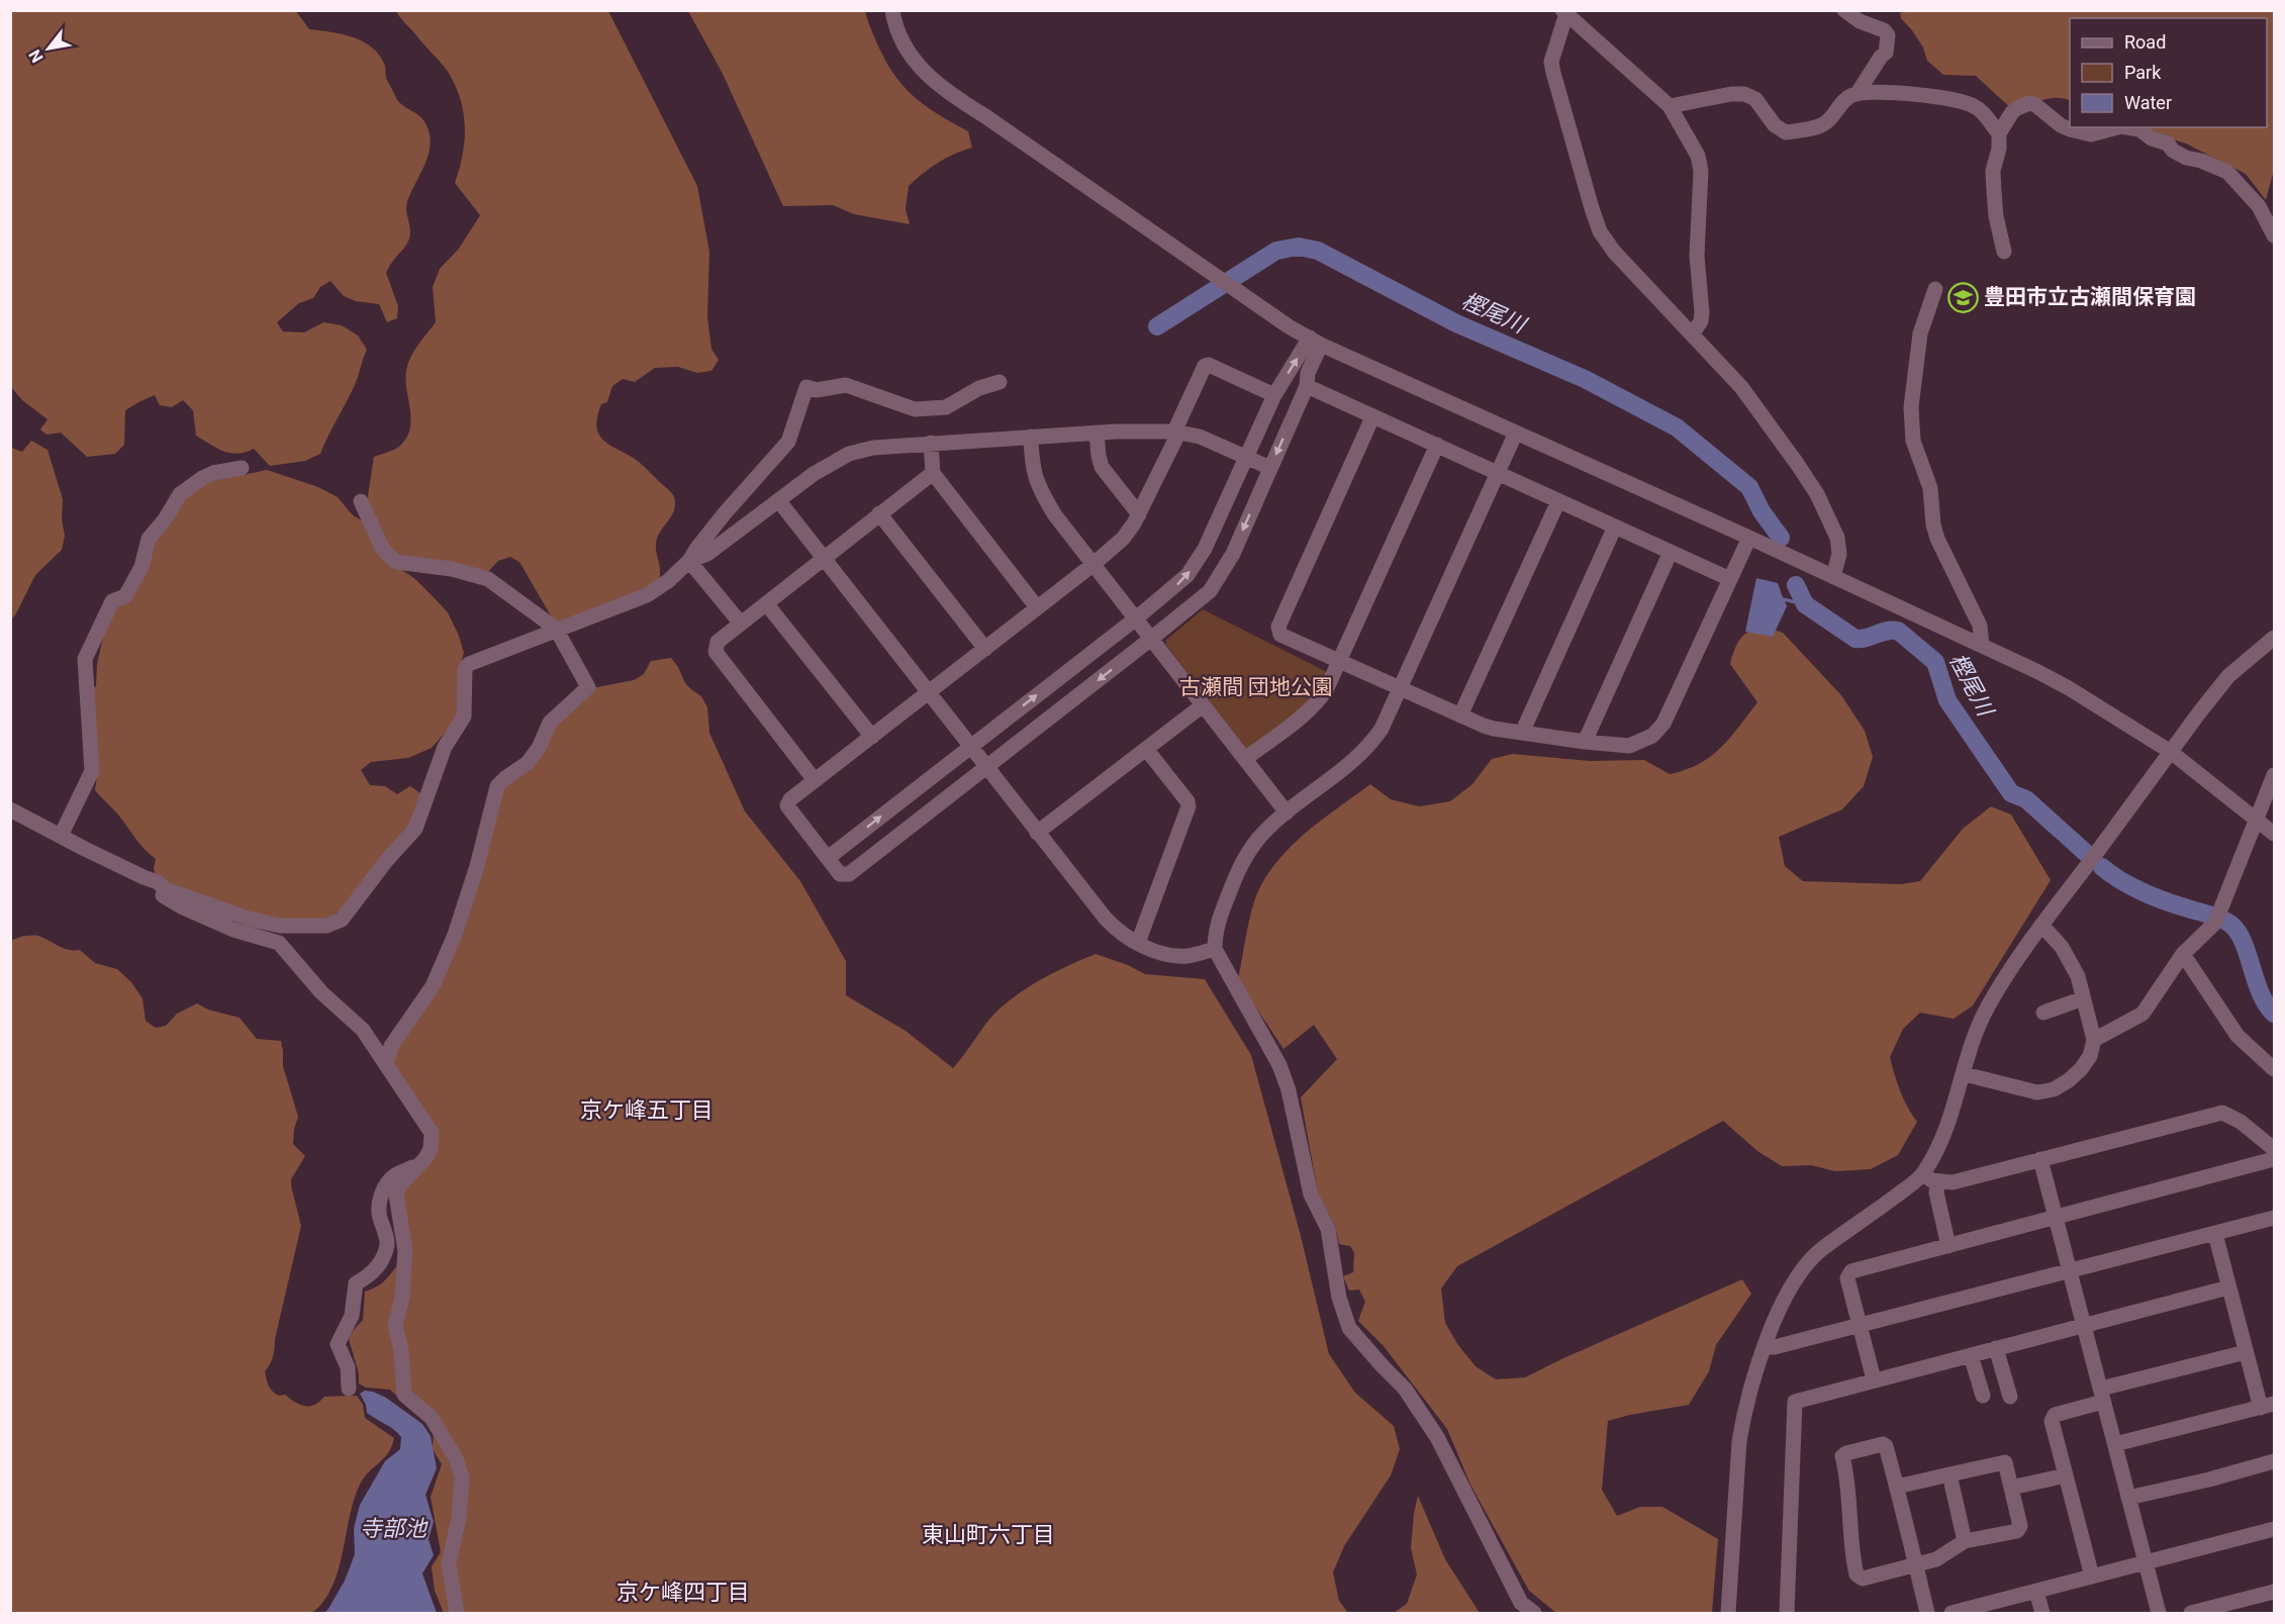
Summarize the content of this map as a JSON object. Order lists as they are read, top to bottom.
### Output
{
  "districts": ["京ケ峰五丁目", "東山町六丁目", "京ケ峰四丁目"],
  "water": ["樫尾川", "寺部池"],
  "parks": ["古瀬間 団地公園"],
  "places": {
    "school or university": ["豊田市立古瀬間保育園"]
  },
  "legend": ["Road", "Park", "Water"],
  "north": "bottom left"
}
